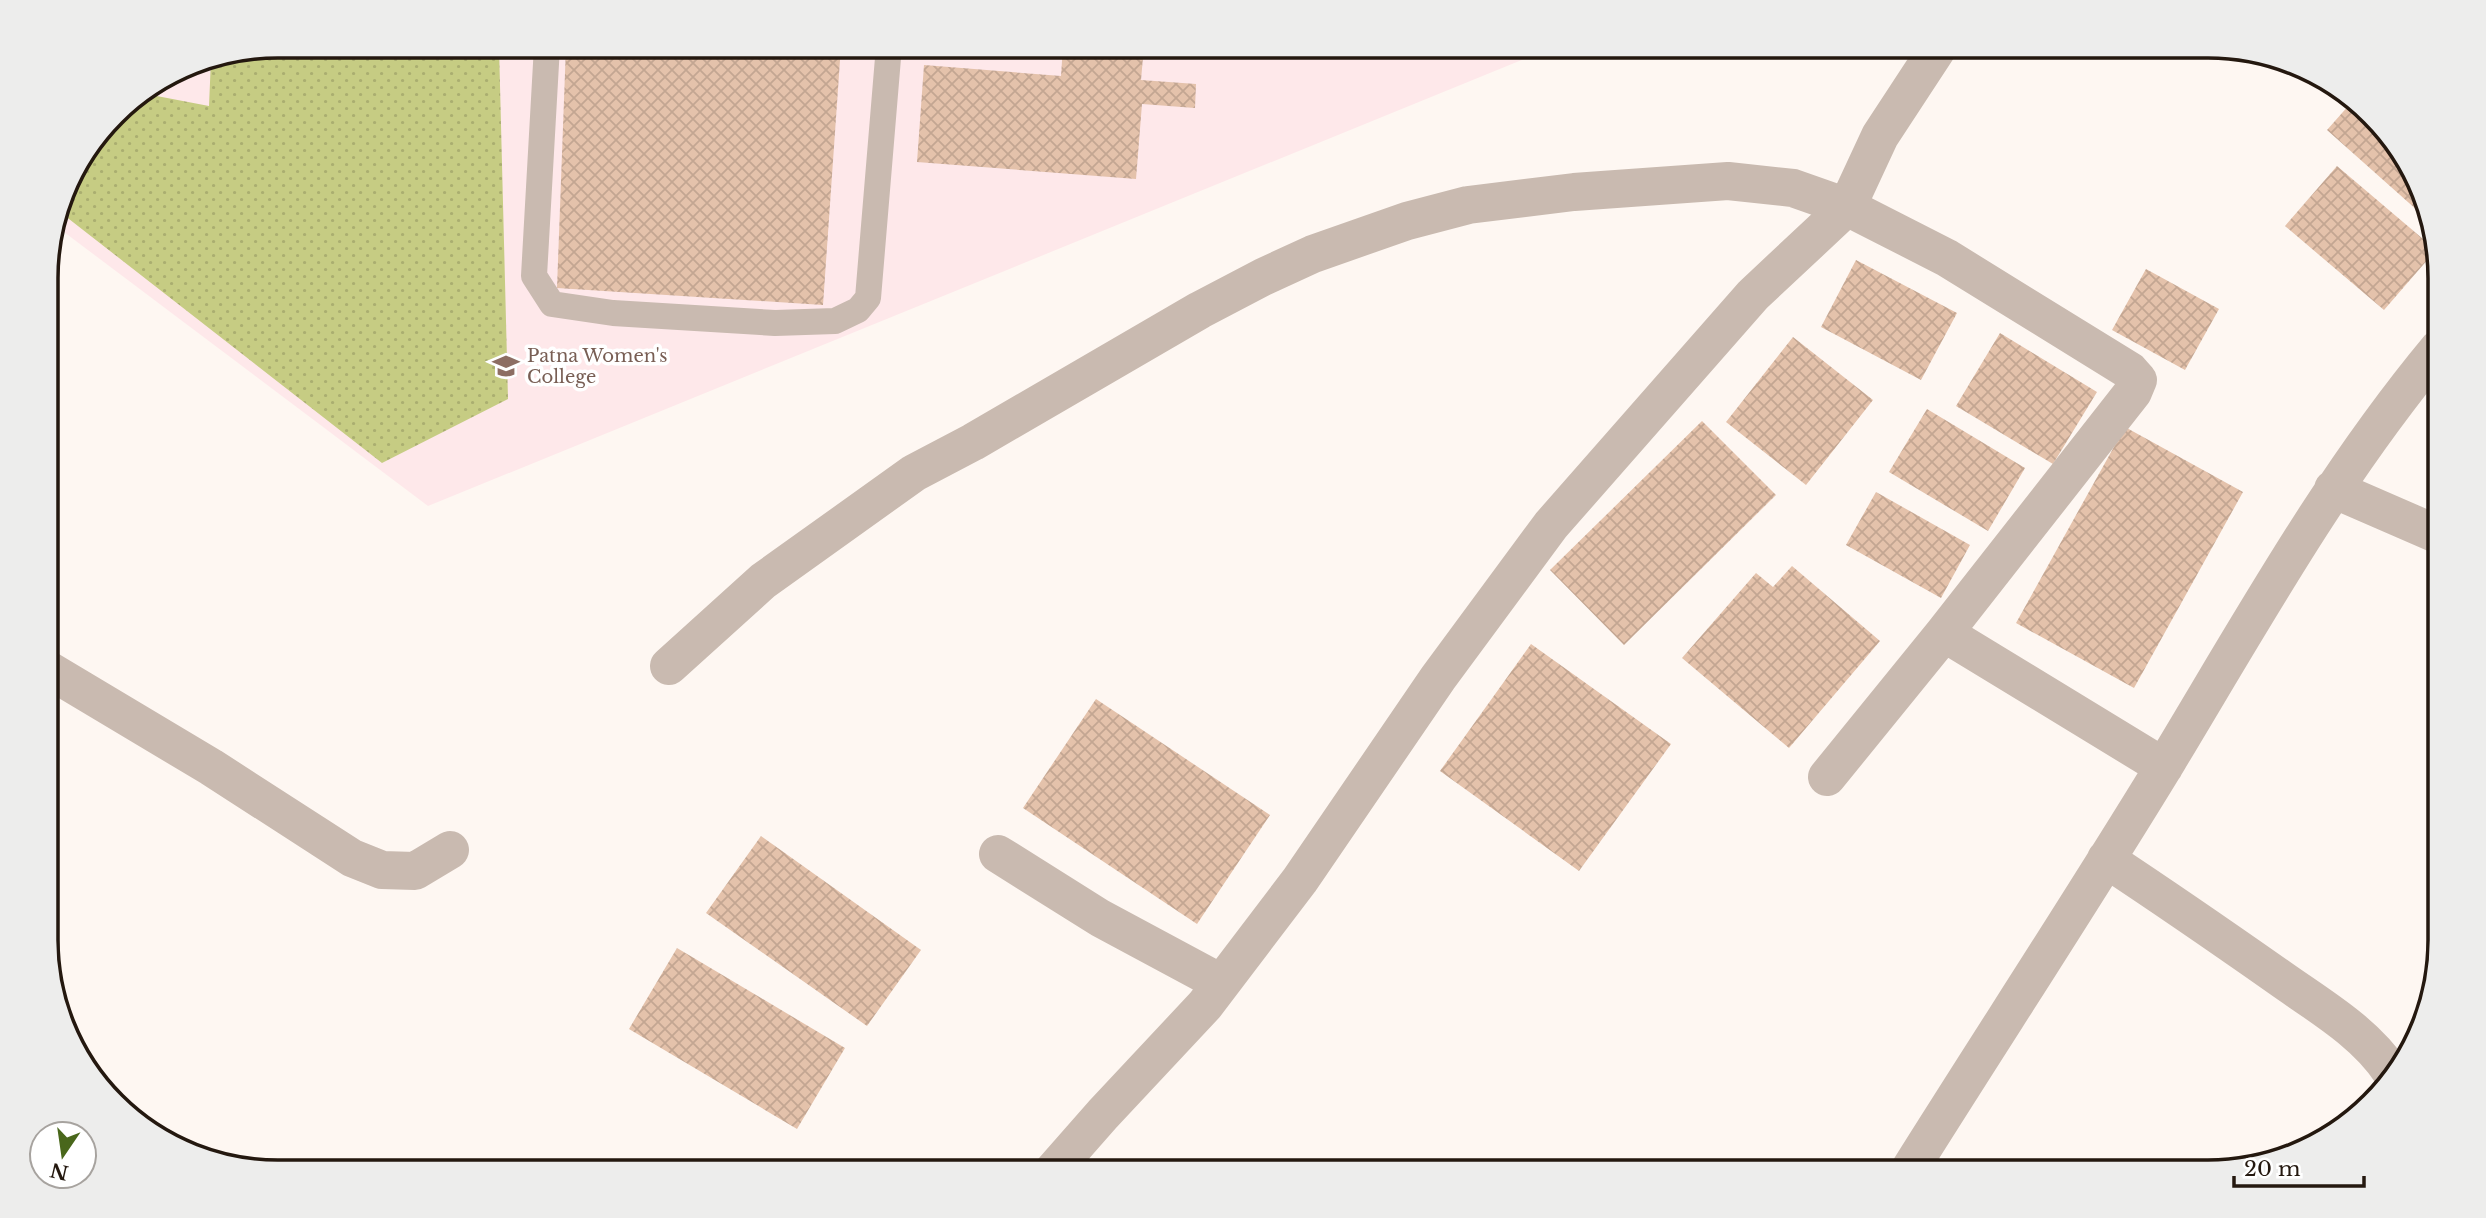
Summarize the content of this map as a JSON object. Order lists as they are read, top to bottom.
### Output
{
  "places": {
    "school or university": ["Patna Women's College"]
  },
  "scale_bar": "20 m",
  "north": "bottom"
}
